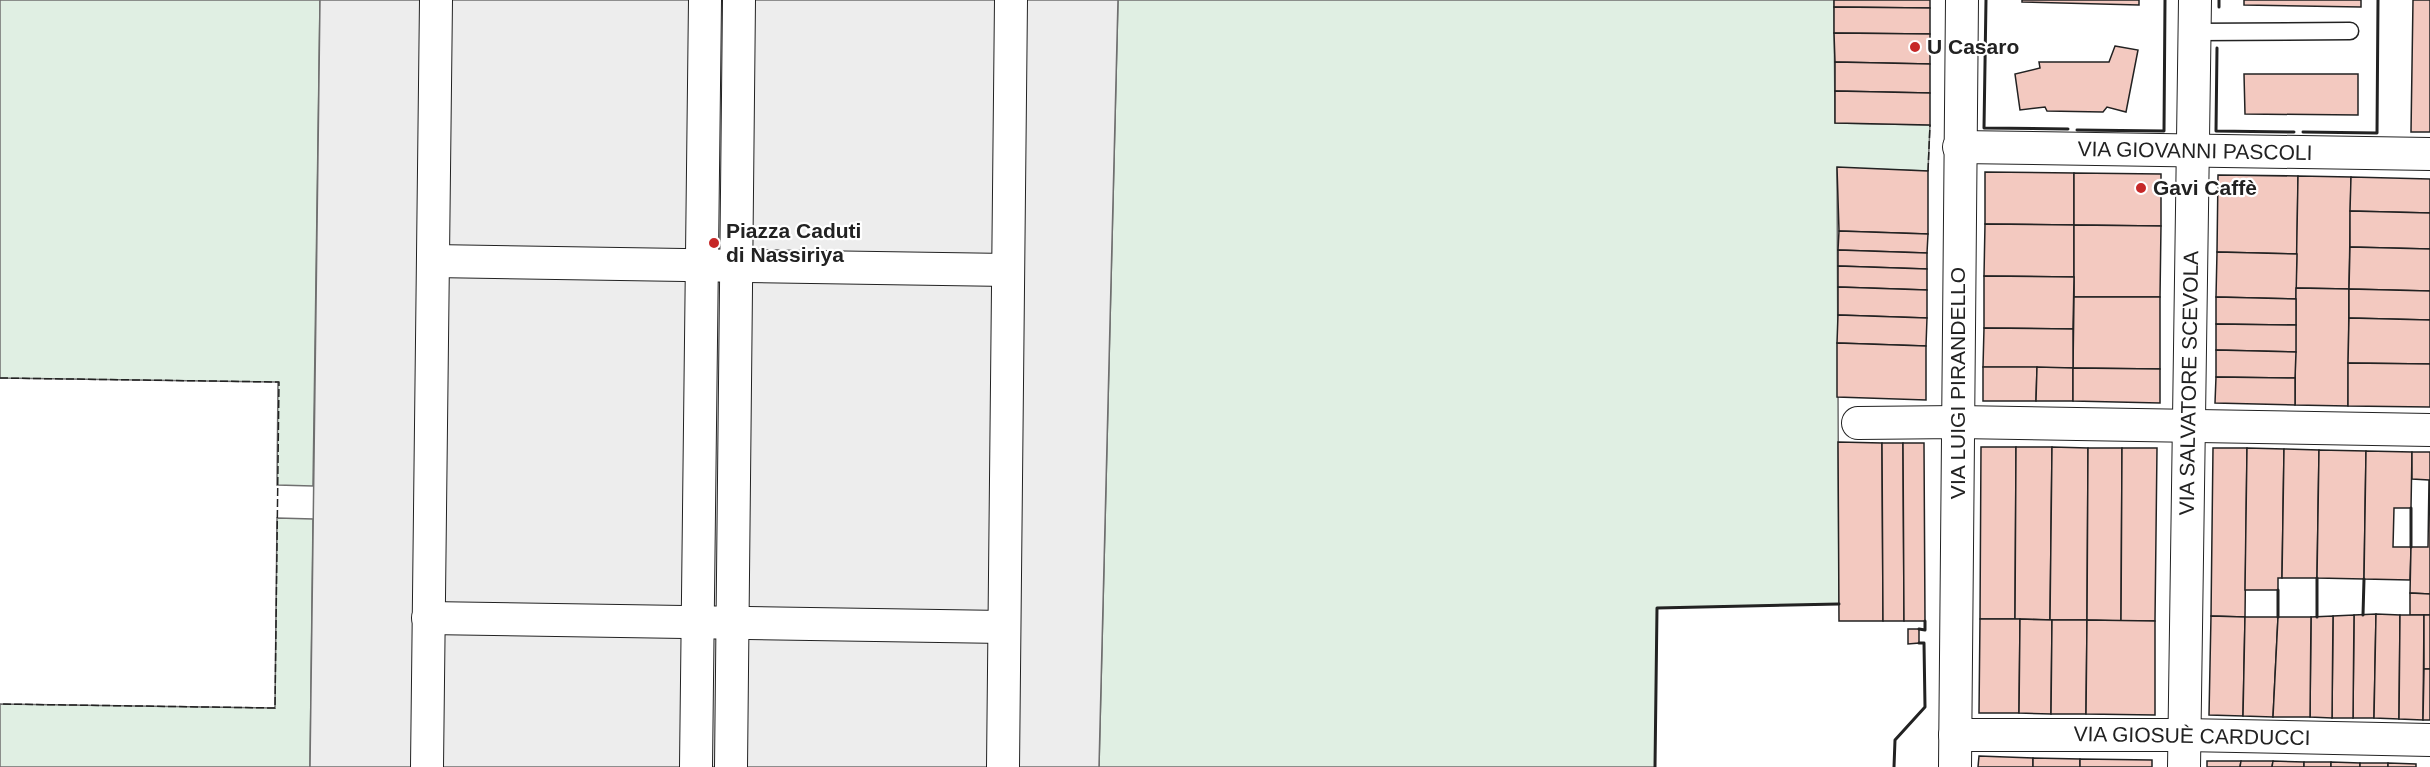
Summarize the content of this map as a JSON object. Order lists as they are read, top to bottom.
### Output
{
  "streets": {
    "street": [
      "VIA GIOVANNI PASCOLI",
      "VIA LUIGI PIRANDELLO",
      "VIA SALVATORE SCEVOLA",
      "VIA GIOSUÈ CARDUCCI"
    ]
  },
  "crossings": [
    ["VIA GIOVANNI PASCOLI", "VIA LUIGI PIRANDELLO"],
    ["VIA GIOVANNI PASCOLI", "VIA SALVATORE SCEVOLA"],
    ["VIA LUIGI PIRANDELLO", "VIA GIOSUÈ CARDUCCI"],
    ["VIA SALVATORE SCEVOLA", "VIA GIOSUÈ CARDUCCI"]
  ],
  "places": ["U Casaro", "Gavi Caffè", "Piazza Caduti di Nassiriya"]
}
